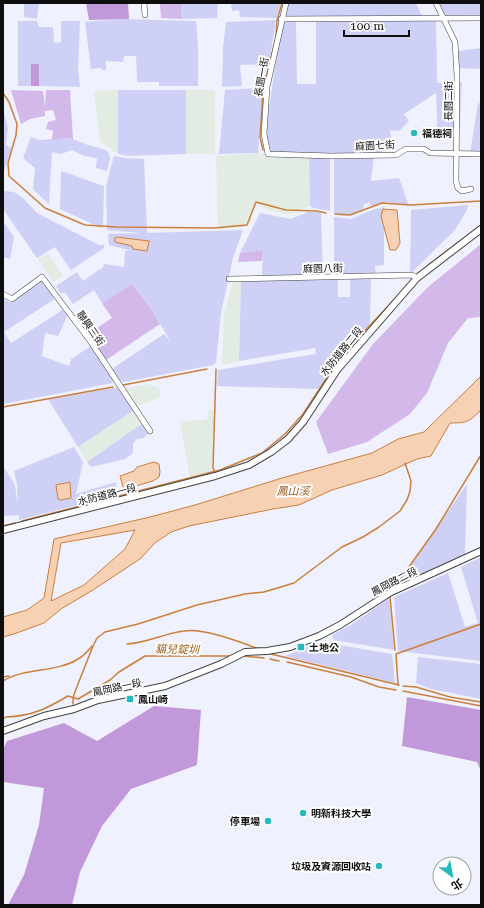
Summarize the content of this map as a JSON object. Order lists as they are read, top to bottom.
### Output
{
  "streets": {
    "street": [
      "長園一街",
      "長園二街",
      "麻園七街",
      "麻園八街",
      "聯興三街",
      "水防道路二段",
      "水防道路一段",
      "鳳岡路二段",
      "鳳岡路一段"
    ]
  },
  "crossings": [
    ["長園一街", "麻園七街"],
    ["長園二街", "麻園七街"],
    ["麻園八街", "水防道路二段"],
    ["水防道路二段", "水防道路一段"],
    ["鳳岡路二段", "鳳岡路一段"]
  ],
  "water": ["鳳山溪", "貓兒錠圳"],
  "places": {
    "other": [
      "福德祠",
      "明新科技大學",
      "停車場",
      "垃圾及資源回收站"
    ],
    "transit": ["土地公", "鳳山崎"]
  },
  "scale_bar": "100 m",
  "north": "bottom right"
}
